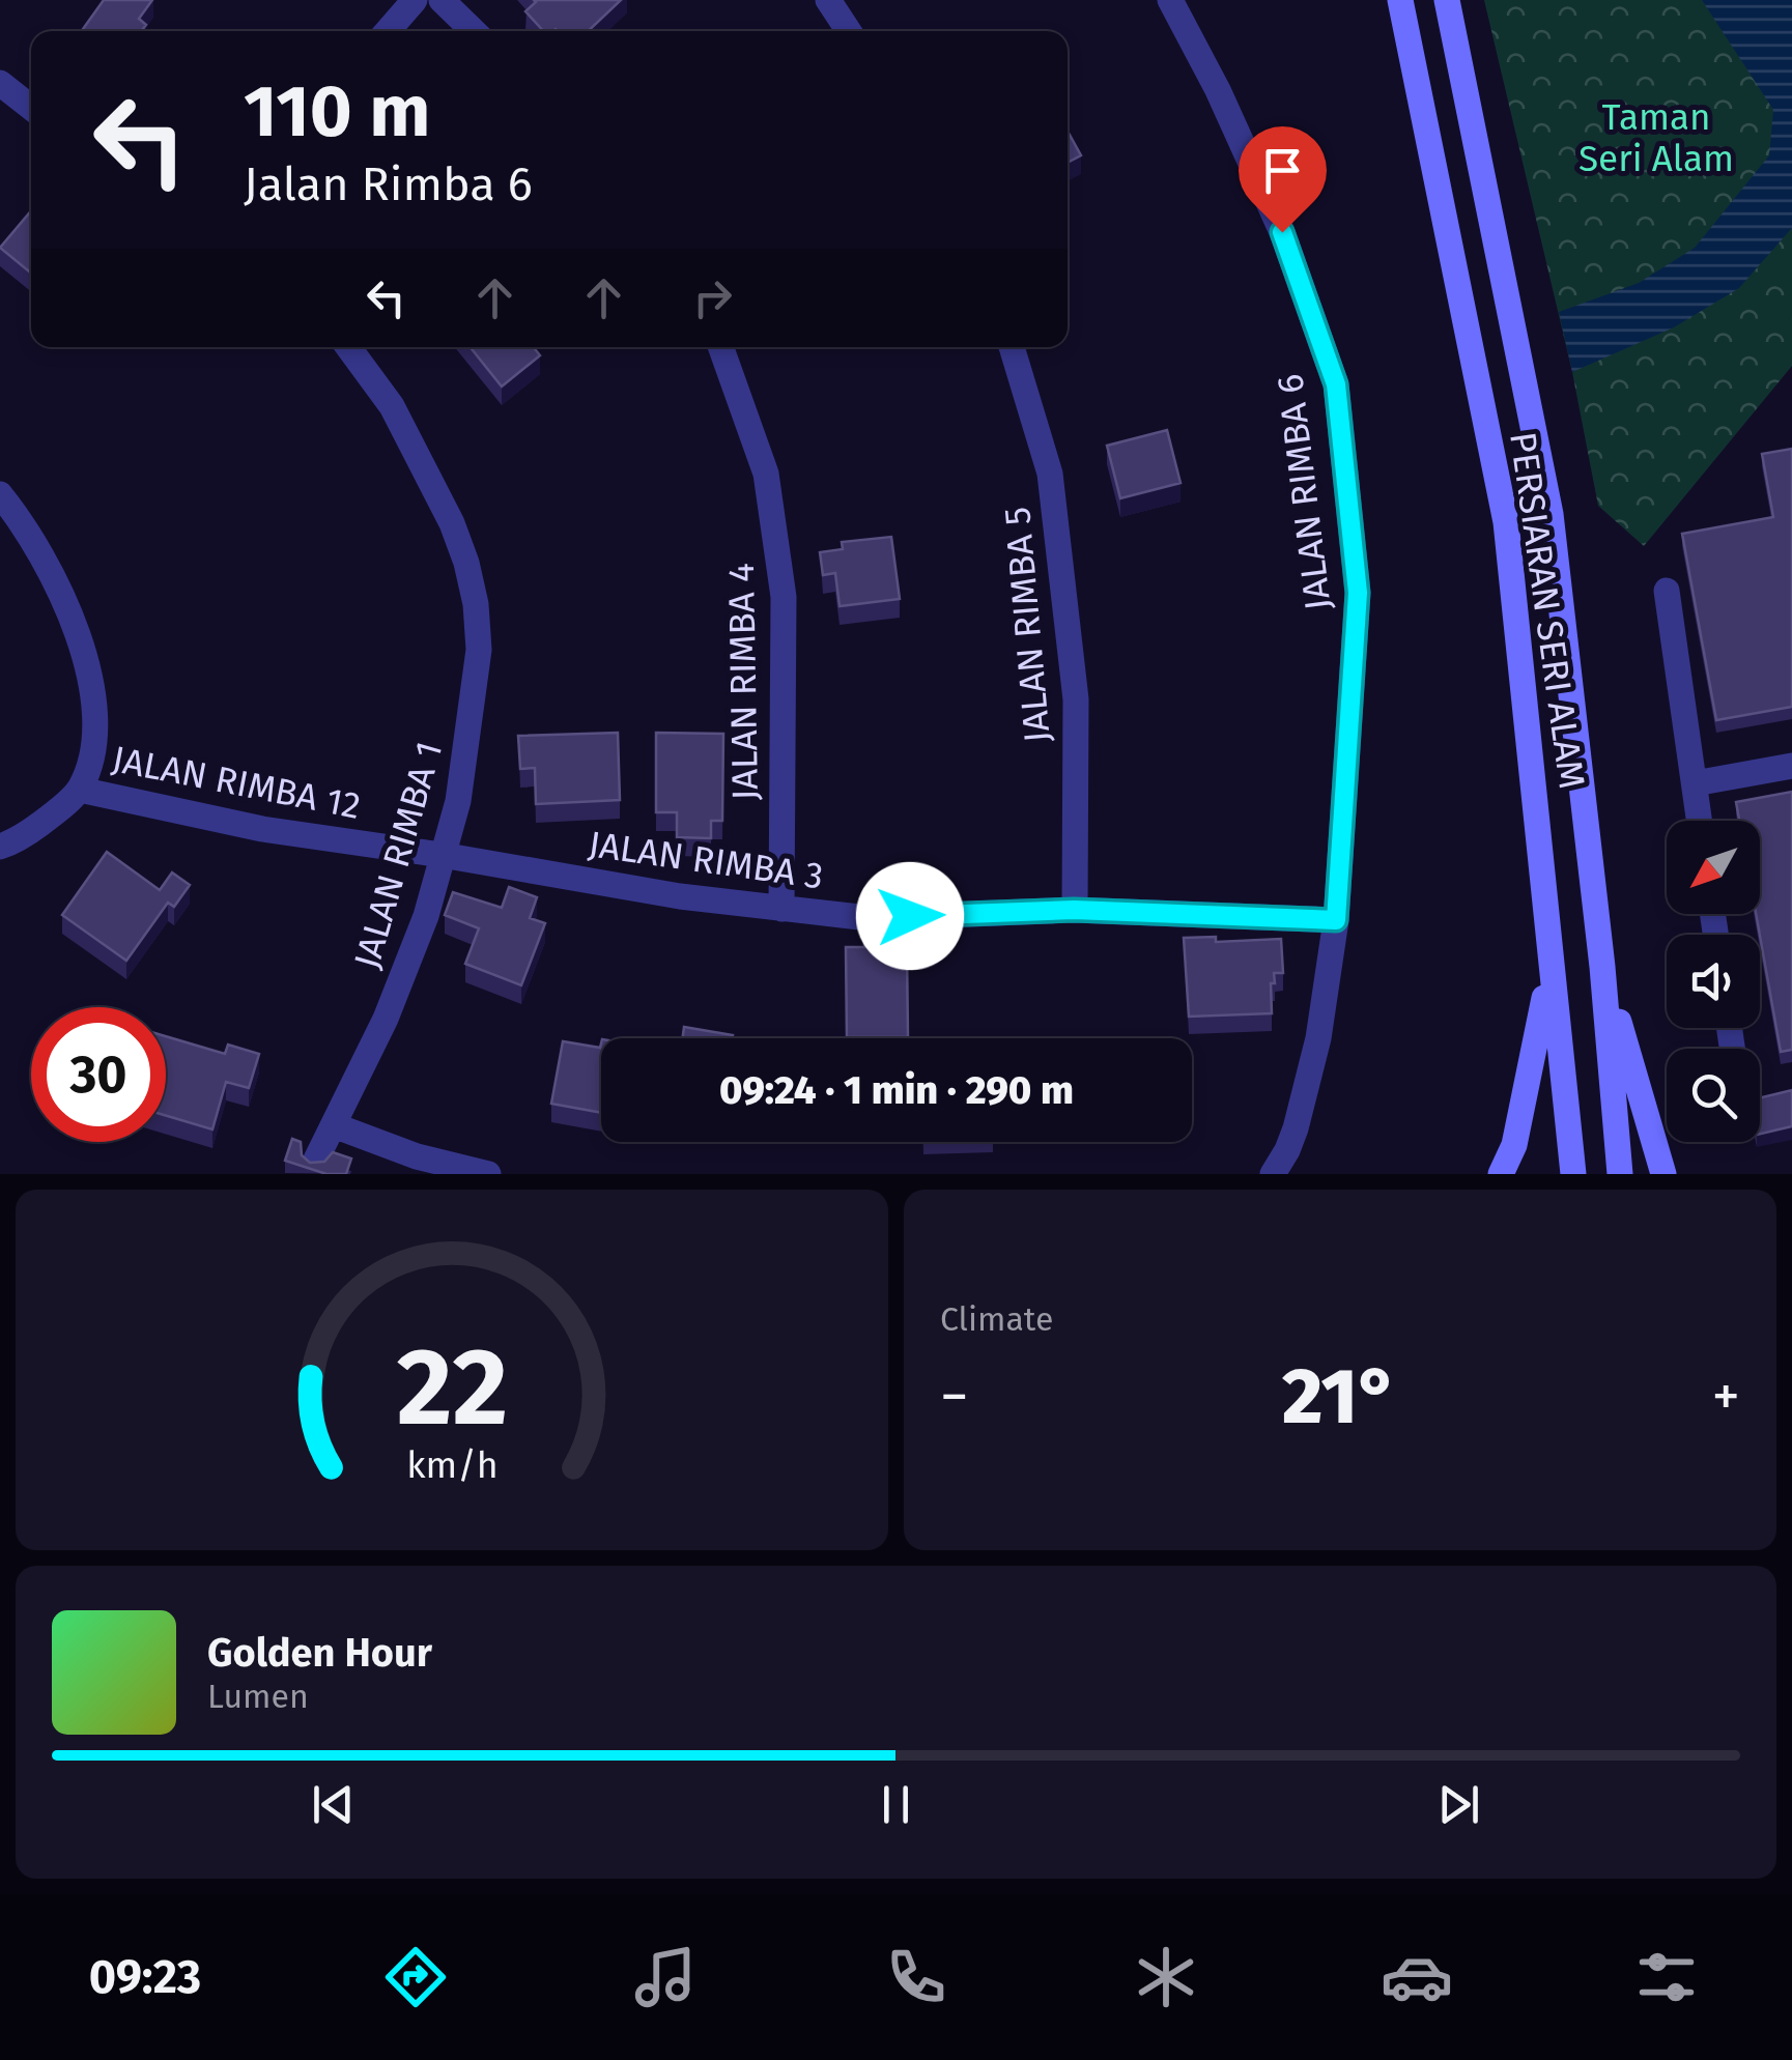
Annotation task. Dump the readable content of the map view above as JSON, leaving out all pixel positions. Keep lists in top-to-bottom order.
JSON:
{
  "streets": {
    "street": [
      "JALAN RIMBA 6",
      "PERSIARAN SERI ALAM",
      "JALAN RIMBA 5",
      "JALAN RIMBA 4",
      "JALAN RIMBA 12",
      "JALAN RIMBA 1",
      "JALAN RIMBA 3"
    ]
  },
  "crossings": [
    ["JALAN RIMBA 6", "JALAN RIMBA 3"],
    ["JALAN RIMBA 5", "JALAN RIMBA 3"],
    ["JALAN RIMBA 4", "JALAN RIMBA 3"],
    ["JALAN RIMBA 12", "JALAN RIMBA 1"],
    ["JALAN RIMBA 12", "JALAN RIMBA 3"],
    ["JALAN RIMBA 1", "JALAN RIMBA 3"]
  ],
  "parks": ["Taman Seri Alam"],
  "north": "bottom left",
  "page": {
    "turn": ["110 m", "Jalan Rimba 6"],
    "limit": "30",
    "trip": "09:24 · 1 min · 290 m",
    "tile": "Climate",
    "heat": ["−", "21°", "+"],
    "song": ["Golden Hour", "Lumen"],
    "tabs": "09:23",
    "gauge": ["22", "km/h"]
  }
}
